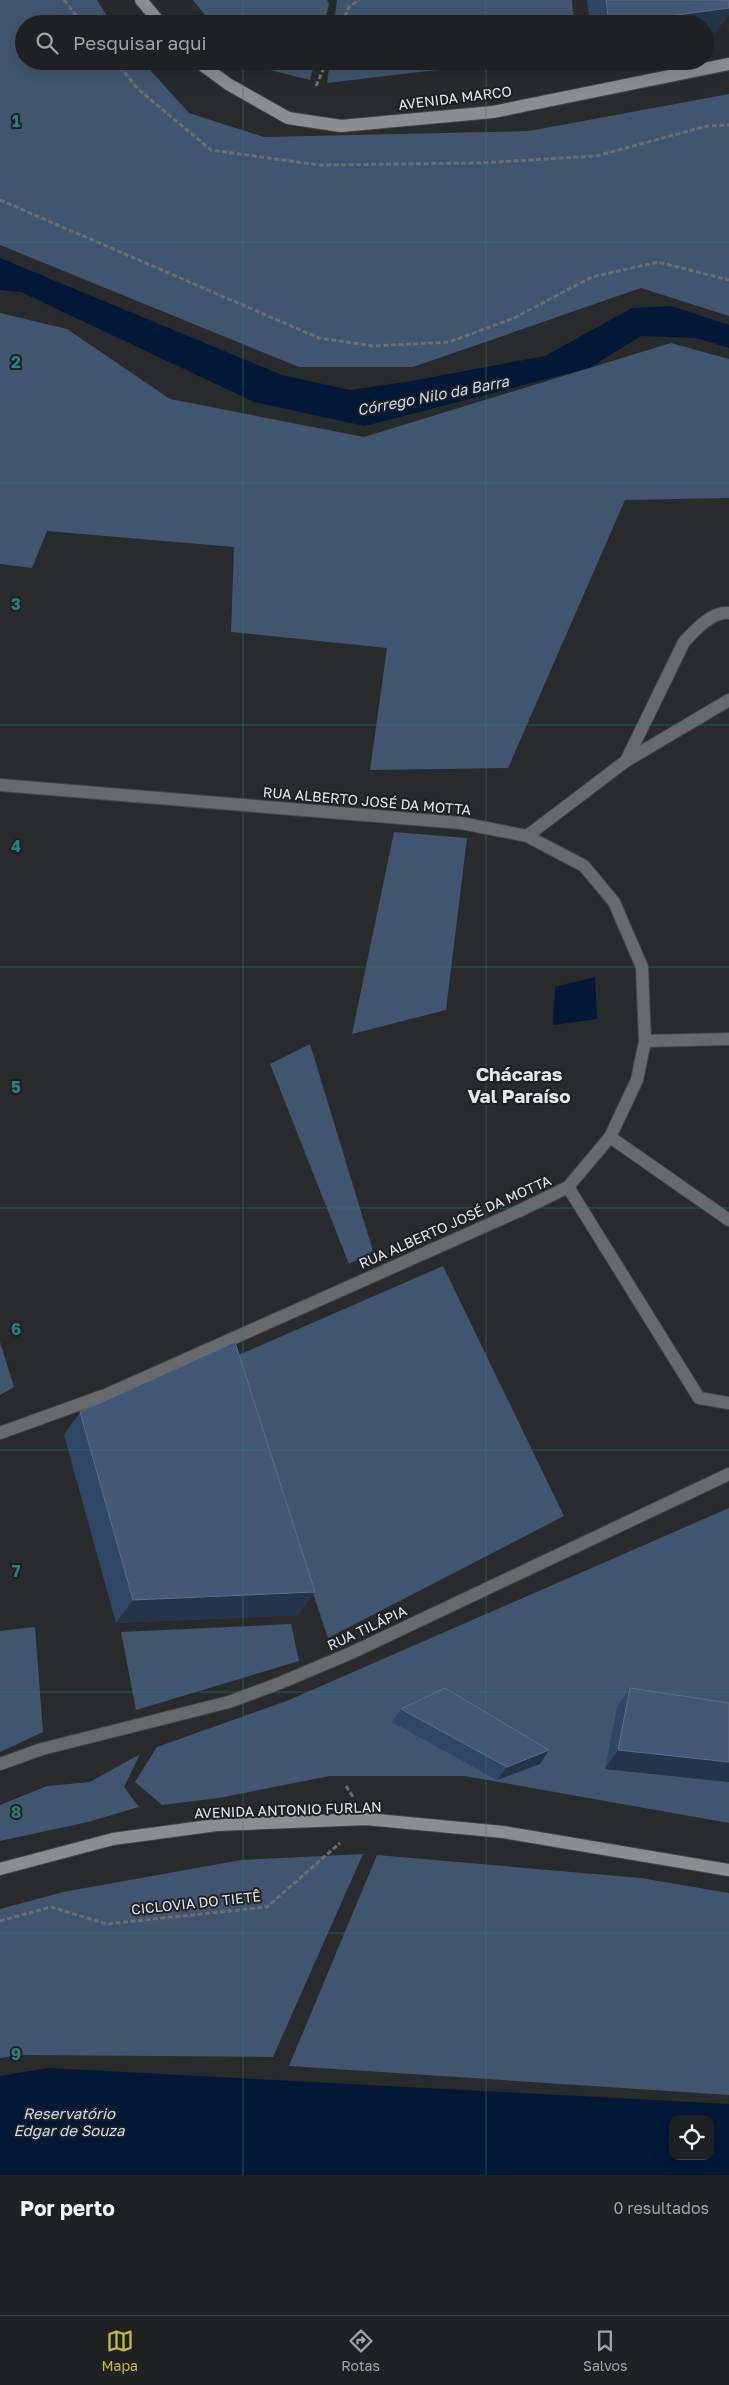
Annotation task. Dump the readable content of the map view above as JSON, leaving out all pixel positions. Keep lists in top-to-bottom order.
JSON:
{
  "streets": {
    "main road": ["AVENIDA MARCO", "AVENIDA ANTONIO FURLAN"],
    "street": ["RUA ALBERTO JOSÉ DA MOTTA", "RUA TILÁPIA"],
    "path": ["CICLOVIA DO TIETÊ"]
  },
  "crossings": [
    ["AVENIDA ANTONIO FURLAN", "CICLOVIA DO TIETÊ"]
  ],
  "districts": ["Chácaras Val Paraíso"],
  "water": ["Córrego Nilo da Barra", "Reservatório Edgar de Souza"],
  "page": {
    "search": "Pesquisar aqui",
    "heading": ["Por perto", "0 resultados"],
    "nav": ["Mapa", "Rotas", "Salvos"]
  },
  "grid": {
    "rows": [
      "1",
      "2",
      "3",
      "4",
      "5",
      "6",
      "7",
      "8",
      "9"
    ]
  }
}
